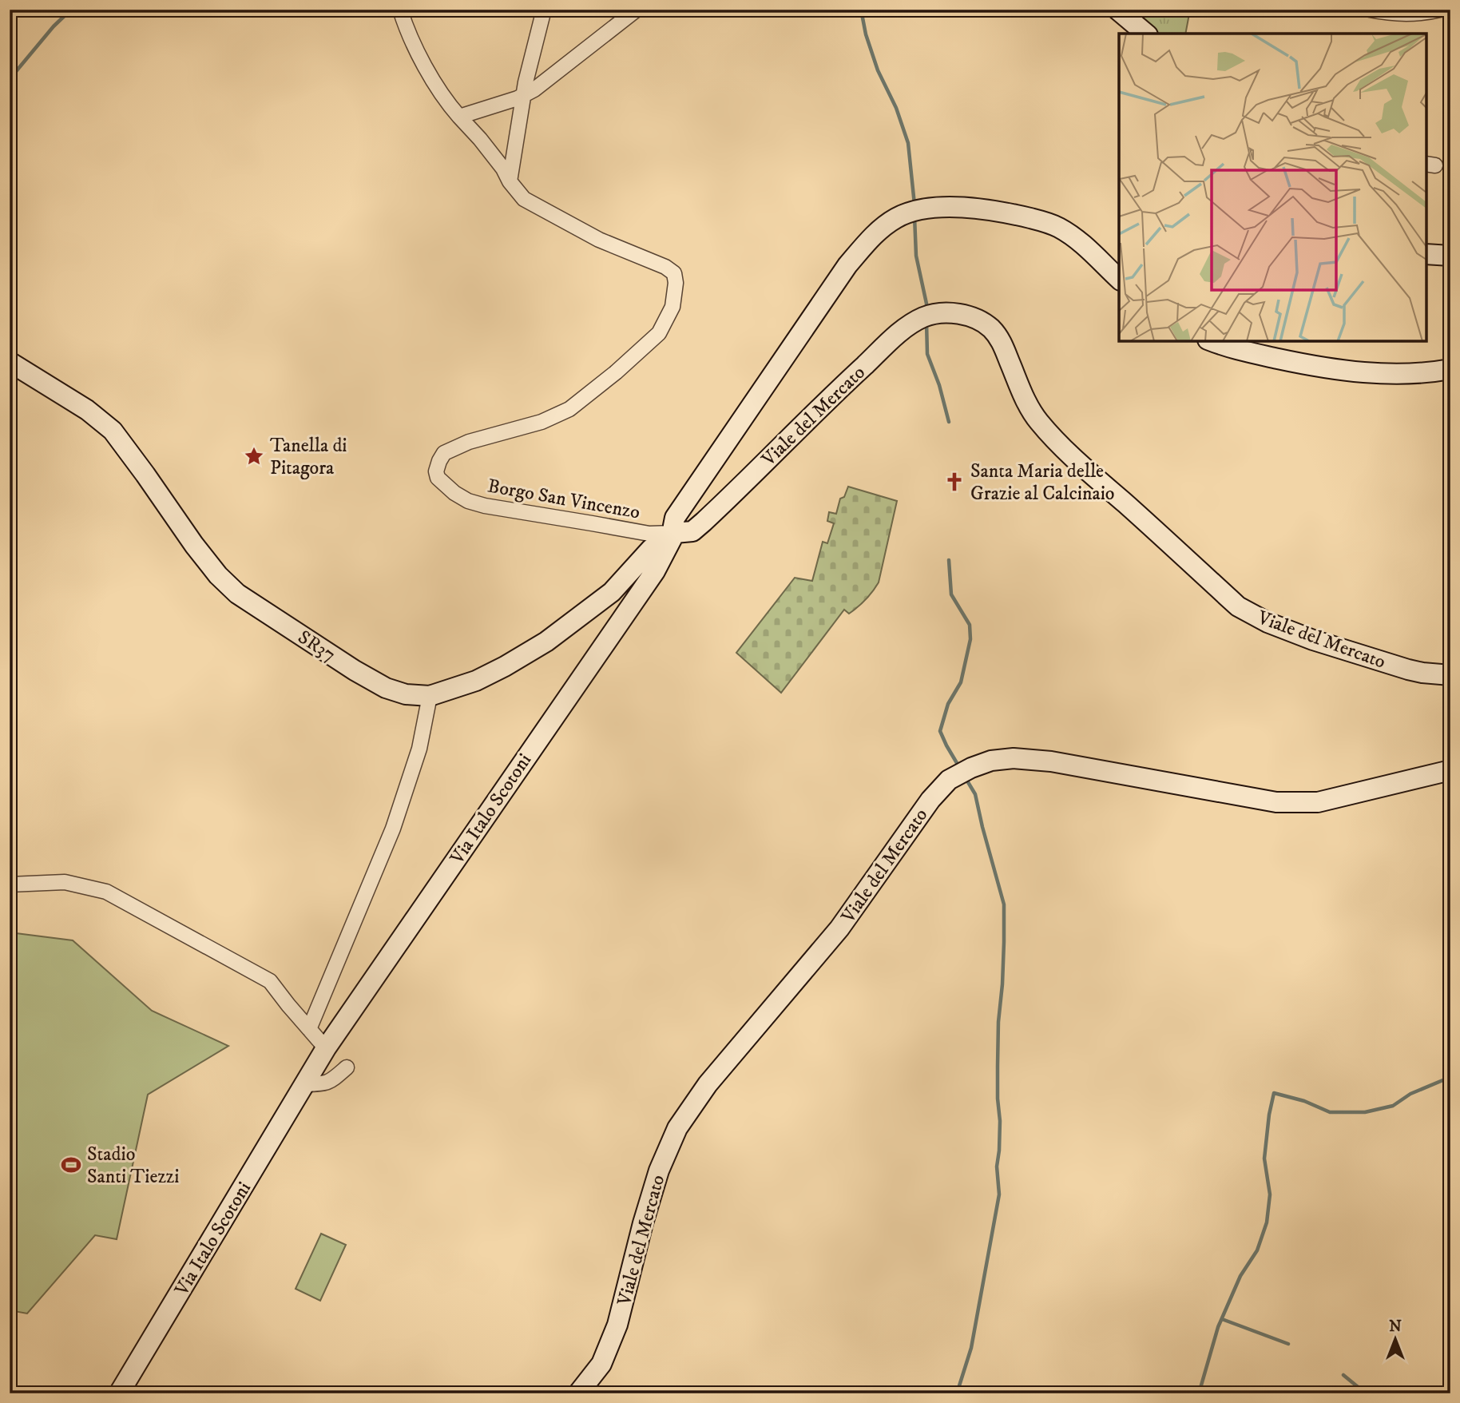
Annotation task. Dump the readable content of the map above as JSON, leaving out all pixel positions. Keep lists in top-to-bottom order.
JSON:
{
  "streets": {
    "main road": ["Viale del Mercato", "SR37", "Via Italo Scotoni"],
    "street": ["Borgo San Vincenzo"]
  },
  "crossings": [
    ["Viale del Mercato", "Borgo San Vincenzo"],
    ["Viale del Mercato", "SR37"],
    ["Viale del Mercato", "Via Italo Scotoni"],
    ["Borgo San Vincenzo", "SR37"],
    ["Borgo San Vincenzo", "Via Italo Scotoni"],
    ["SR37", "Via Italo Scotoni"]
  ],
  "places": {
    "place": ["Tanella di Pitagora"],
    "church": ["Santa Maria delle Grazie al Calcinaio"],
    "sports": ["Stadio Santi Tiezzi"]
  },
  "north": "top"
}
